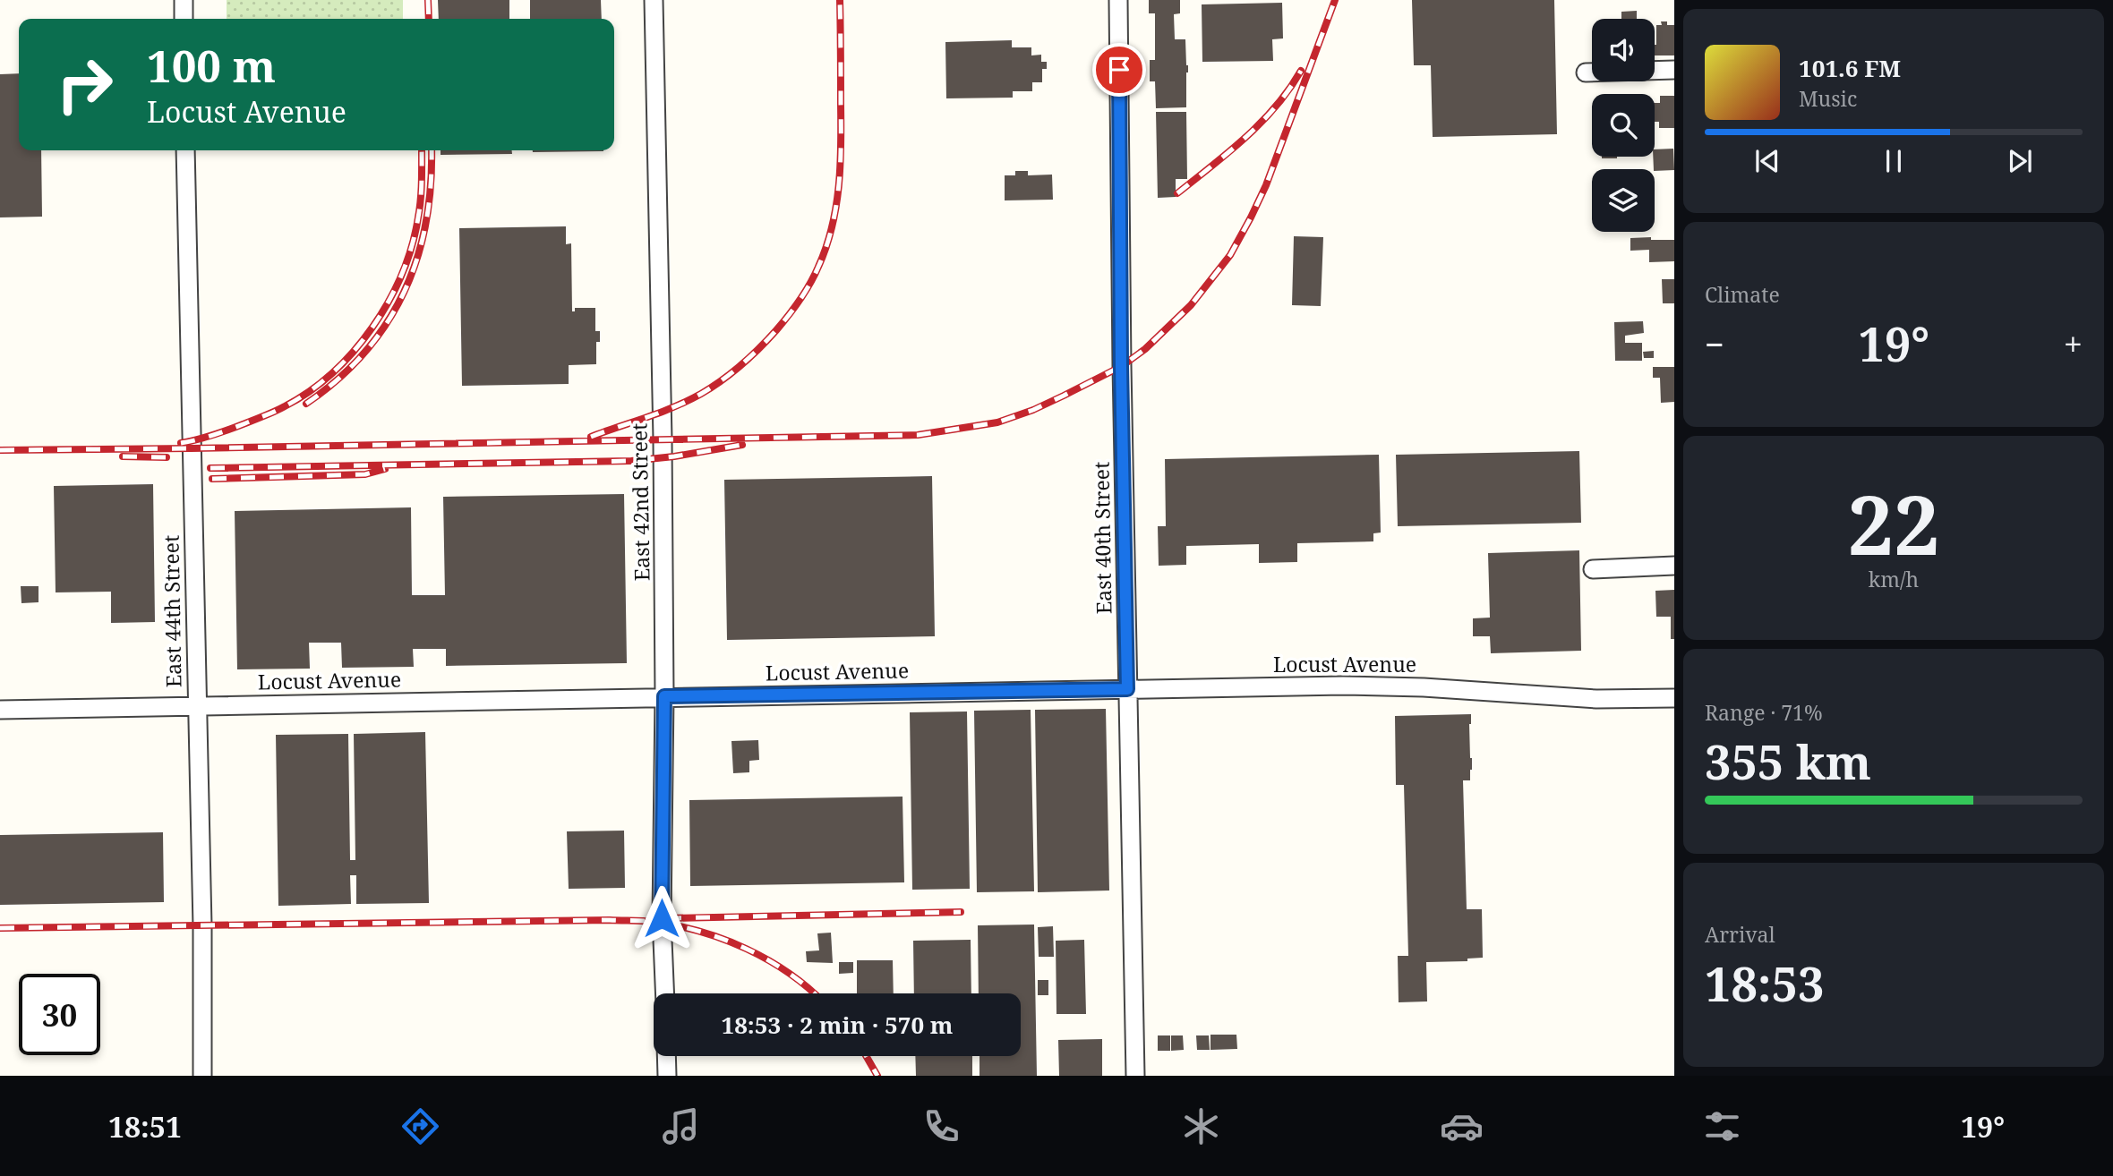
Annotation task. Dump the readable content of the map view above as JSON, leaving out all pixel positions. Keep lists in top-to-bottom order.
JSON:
{
  "streets": {
    "street": [
      "East 42nd Street",
      "East 40th Street",
      "East 44th Street",
      "Locust Avenue"
    ]
  },
  "crossings": [
    ["East 42nd Street", "Locust Avenue"],
    ["East 40th Street", "Locust Avenue"],
    ["East 44th Street", "Locust Avenue"]
  ],
  "page": {
    "turn": ["100 m", "Locust Avenue"],
    "song": ["101.6 FM", "Music"],
    "tile": [
      "Climate",
      ["22", "km/h"],
      ["Range · 71%", "355 km"],
      ["Arrival", "18:53"]
    ],
    "heat": ["−", "19°", "+"],
    "limit": "30",
    "trip": "18:53 · 2 min · 570 m",
    "tabs": ["18:51", "19°"]
  }
}
